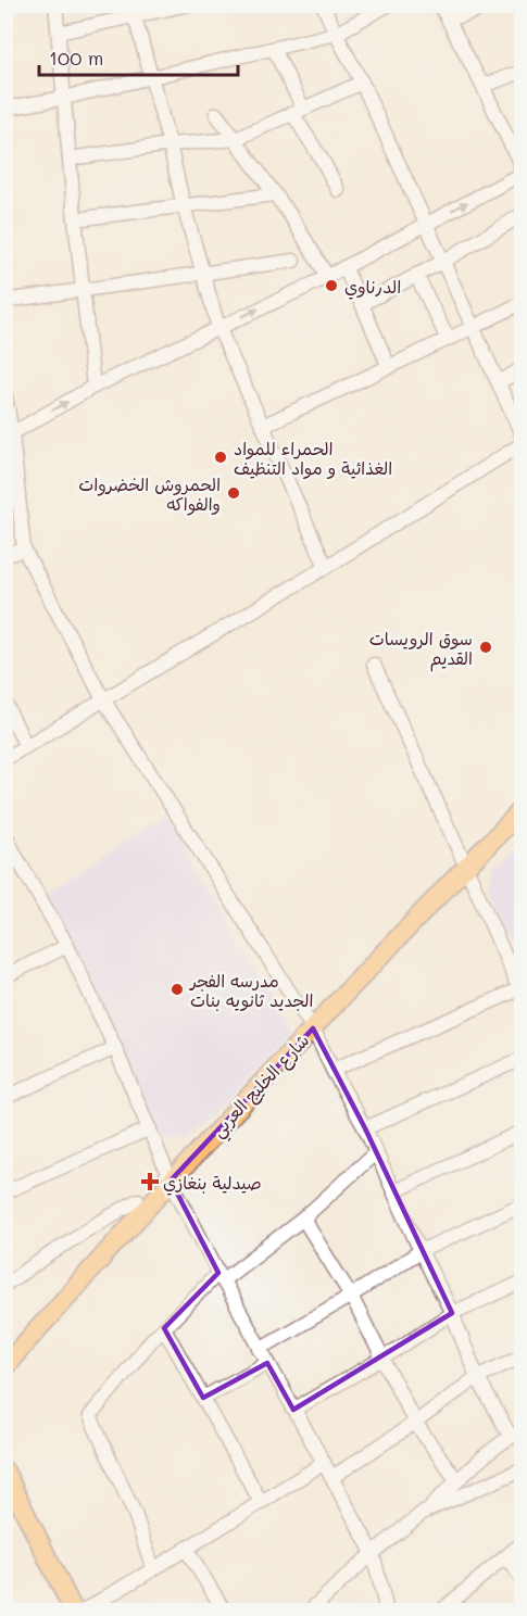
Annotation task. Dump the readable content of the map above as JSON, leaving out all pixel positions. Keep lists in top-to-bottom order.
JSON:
{
  "streets": {
    "main road": ["شارع الخليج العربي"]
  },
  "places": {
    "other": [
      "الدرناوي",
      "الحمراء للمواد الغذائية و مواد التنظيف",
      "الحمروش الخضروات والفواكه",
      "سوق الرويسات القديم",
      "مدرسه الفجر الجديد ثانويه بنات"
    ],
    "health": ["صيدلية بنغازي"]
  },
  "scale_bar": "100 m"
}
